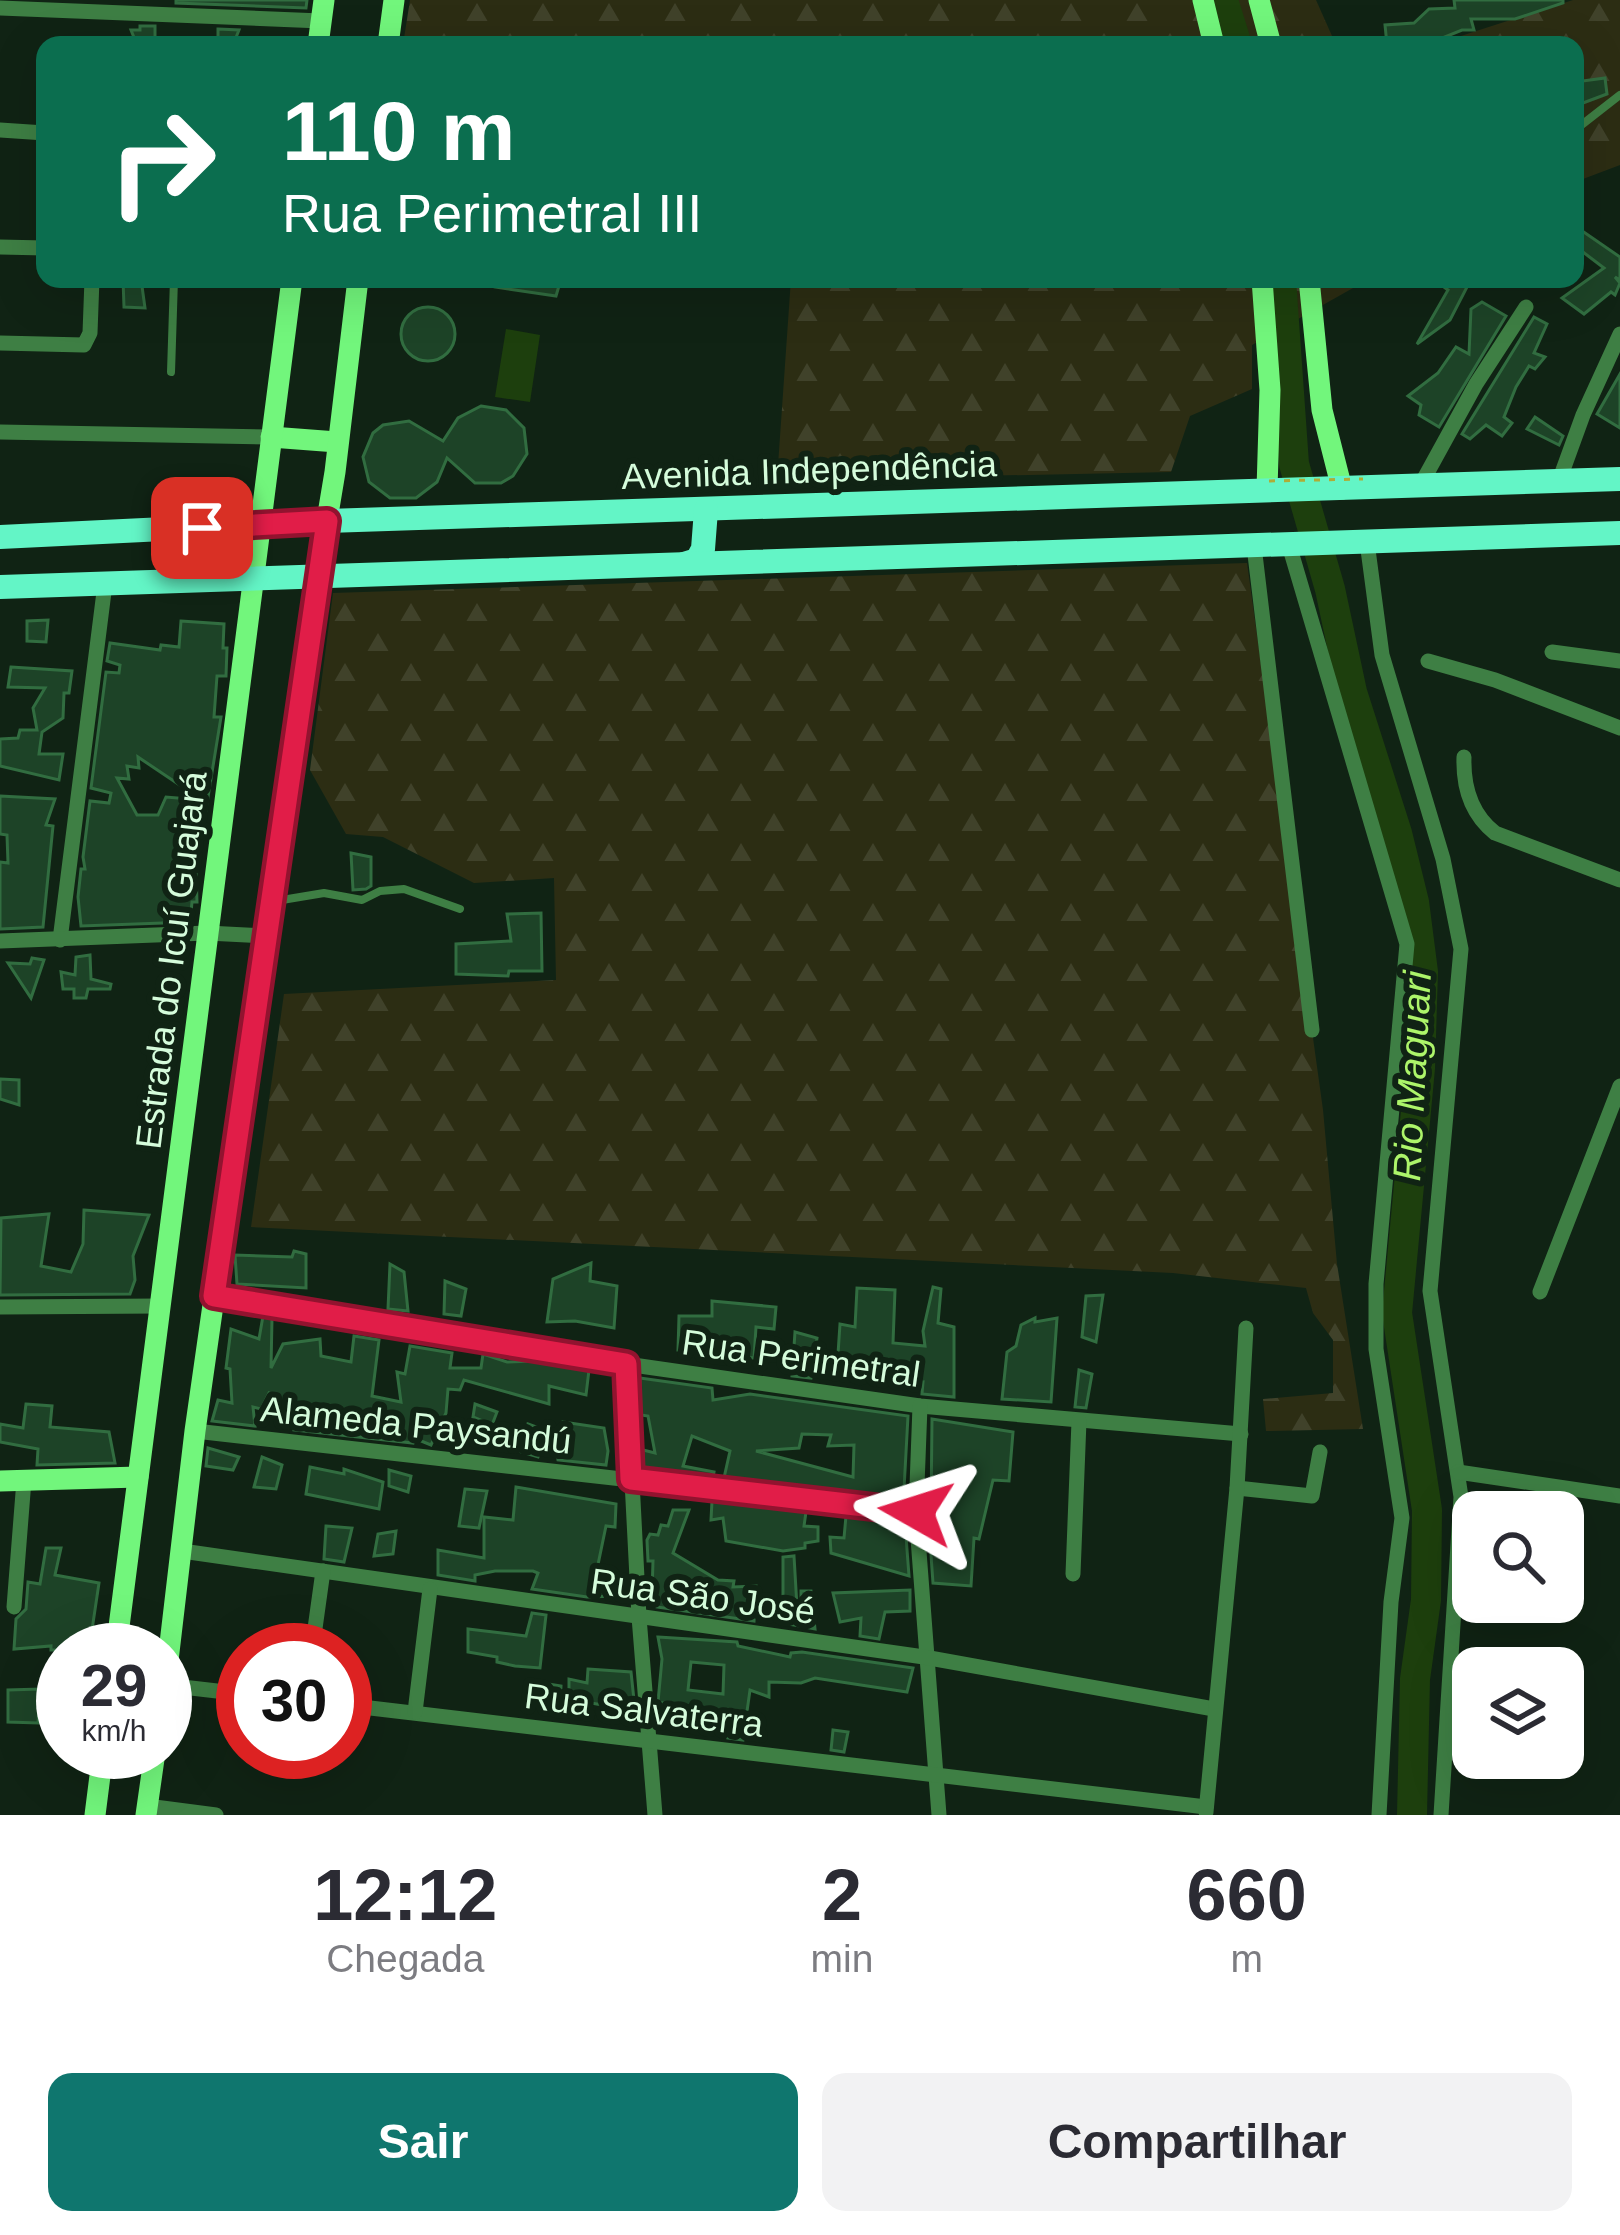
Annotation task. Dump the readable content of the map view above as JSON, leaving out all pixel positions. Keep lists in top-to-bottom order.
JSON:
{
  "streets": {
    "main road": ["Avenida Independência", "Estrada do Icuí Guajará"],
    "street": [
      "Rua Perimetral",
      "Alameda Paysandú",
      "Rua São José",
      "Rua Salvaterra"
    ]
  },
  "crossings": [
    ["Avenida Independência", "Estrada do Icuí Guajará"]
  ],
  "water": ["Rio Maguari"],
  "page": {
    "turn": ["110 m", "Rua Perimetral III"],
    "speed": "29 km/h",
    "limit": "30",
    "eta": [
      "12:12",
      "Chegada",
      "2",
      "min",
      "660",
      "m"
    ],
    "buttons": ["Sair", "Compartilhar"]
  }
}
